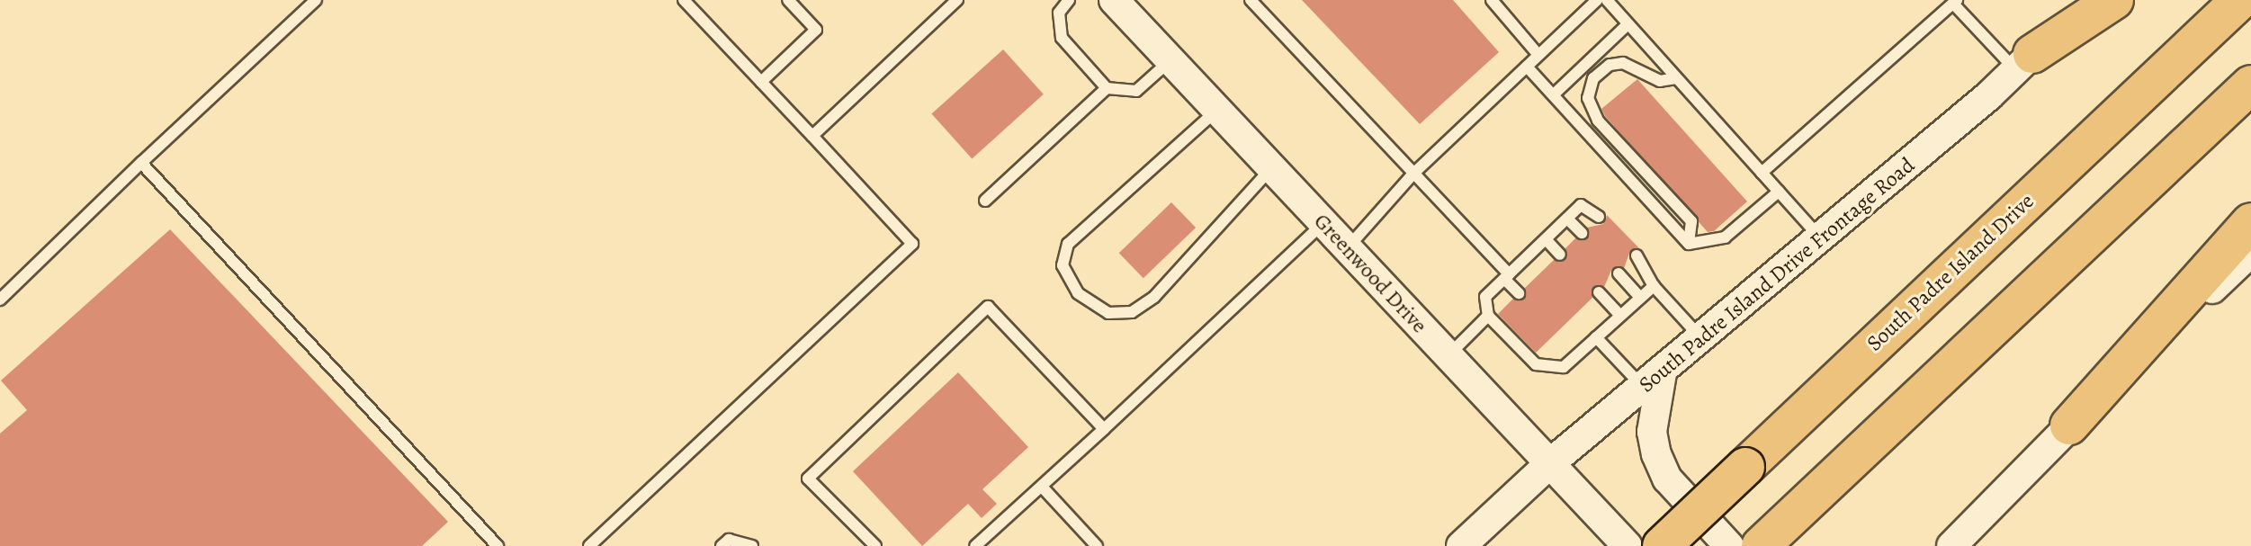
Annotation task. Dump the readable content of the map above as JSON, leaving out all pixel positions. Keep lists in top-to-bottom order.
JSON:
{
  "streets": {
    "highway": ["South Padre Island Drive"],
    "main road": ["Greenwood Drive", "South Padre Island Drive Frontage Road"]
  },
  "crossings": [
    ["Greenwood Drive", "South Padre Island Drive Frontage Road"]
  ]
}
